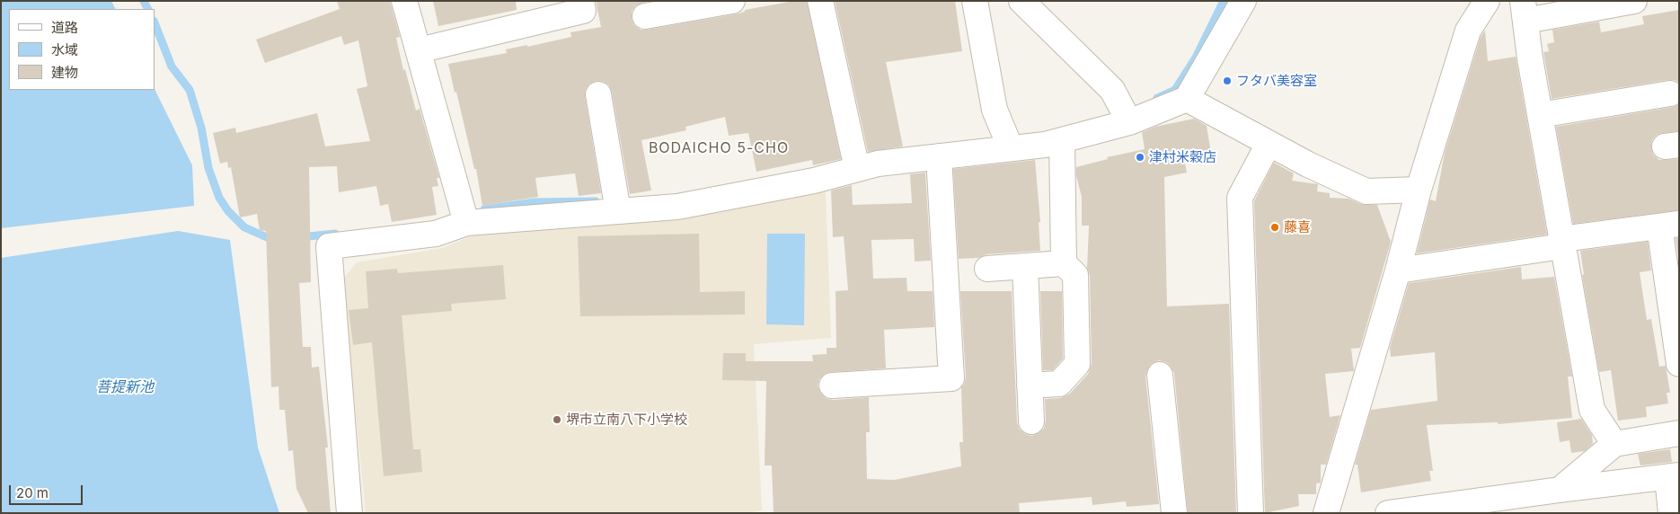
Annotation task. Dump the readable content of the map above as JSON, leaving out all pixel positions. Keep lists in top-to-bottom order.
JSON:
{
  "districts": ["BODAICHO 5-CHO"],
  "water": ["菩提新池"],
  "places": [
    "フタバ美容室",
    "津村米穀店",
    "藤喜",
    "堺市立南八下小学校"
  ],
  "legend": ["道路", "水域", "建物"],
  "scale_bar": "20 m"
}
